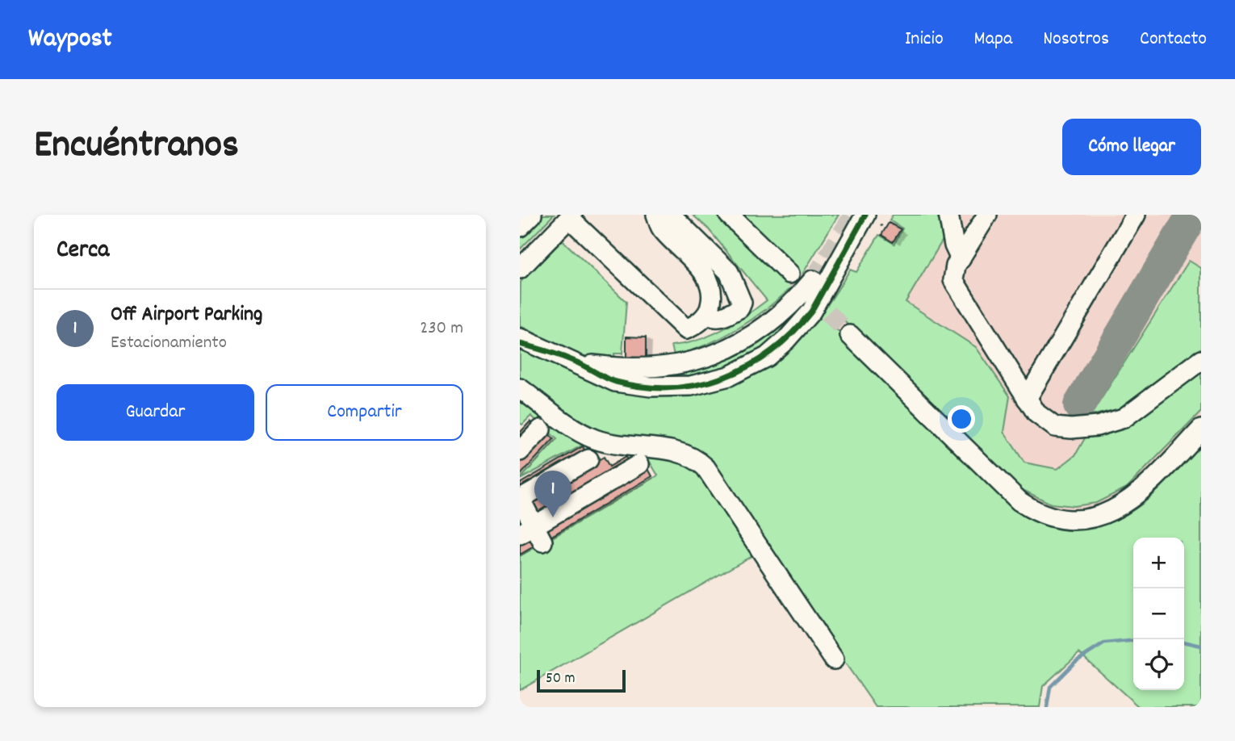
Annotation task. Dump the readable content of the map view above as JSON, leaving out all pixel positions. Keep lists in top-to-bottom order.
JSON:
{
  "scale_bar": "50 m",
  "page": {
    "header": "Waypost",
    "nav": [
      "Inicio",
      "Mapa",
      "Nosotros",
      "Contacto"
    ],
    "title": "Encuéntranos",
    "buttons": [
      "Cómo llegar",
      ["Guardar", "Compartir"]
    ],
    "heading": "Cerca",
    "list": [
      {
        "mark": "1",
        "name": "Off Airport Parking",
        "note": "Estacionamiento",
        "value": "230 m"
      }
    ],
    "pins": "1",
    "map_buttons": ["+", "−"],
    "scale": "50 m"
  }
}
